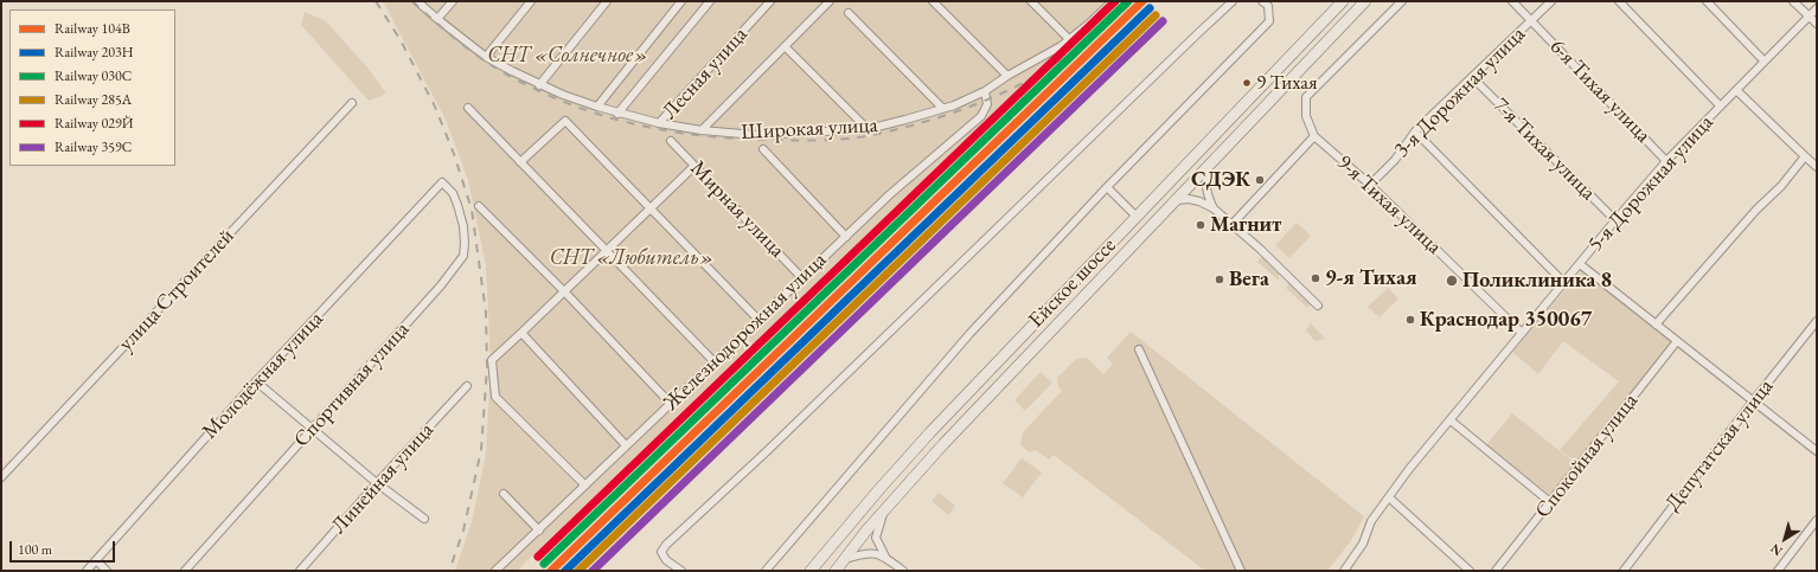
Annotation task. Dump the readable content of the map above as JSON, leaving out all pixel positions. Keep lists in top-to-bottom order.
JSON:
{
  "streets": {
    "main road": ["Ейское шоссе"],
    "street": [
      "Лесная улица",
      "6-я Тихая улица",
      "3-я Дорожная улица",
      "Широкая улица",
      "7-я Тихая улица",
      "5-я Дорожная улица",
      "9-я Тихая улица",
      "Мирная улица",
      "улица Строителей",
      "Железнодорожная улица",
      "Молодёжная улица",
      "Спортивная улица",
      "Депутатская улица",
      "Спокойная улица",
      "Линейная улица"
    ]
  },
  "crossings": [
    ["Лесная улица", "Широкая улица"],
    ["6-я Тихая улица", "3-я Дорожная улица"],
    ["6-я Тихая улица", "5-я Дорожная улица"],
    ["3-я Дорожная улица", "7-я Тихая улица"],
    ["3-я Дорожная улица", "9-я Тихая улица"],
    ["Широкая улица", "Железнодорожная улица"],
    ["7-я Тихая улица", "5-я Дорожная улица"],
    ["5-я Дорожная улица", "9-я Тихая улица"],
    ["Мирная улица", "Железнодорожная улица"],
    ["Молодёжная улица", "Спортивная улица"]
  ],
  "parks": ["СНТ «Солнечное»", "СНТ «Любитель»"],
  "places": [
    "9 Тихая",
    "СДЭК",
    "Магнит",
    "9-я Тихая",
    "Вега",
    "Поликлиника 8",
    "Краснодар 350067"
  ],
  "lines": [
    "rail line 104В",
    "rail line 030C",
    "rail line 029Й",
    "rail line 203Н",
    "rail line 285А",
    "rail line 359С"
  ],
  "legend": [
    "Railway 104В",
    "Railway 203Н",
    "Railway 030C",
    "Railway 285А",
    "Railway 029Й",
    "Railway 359С"
  ],
  "scale_bar": "100 m",
  "north": "bottom left"
}
